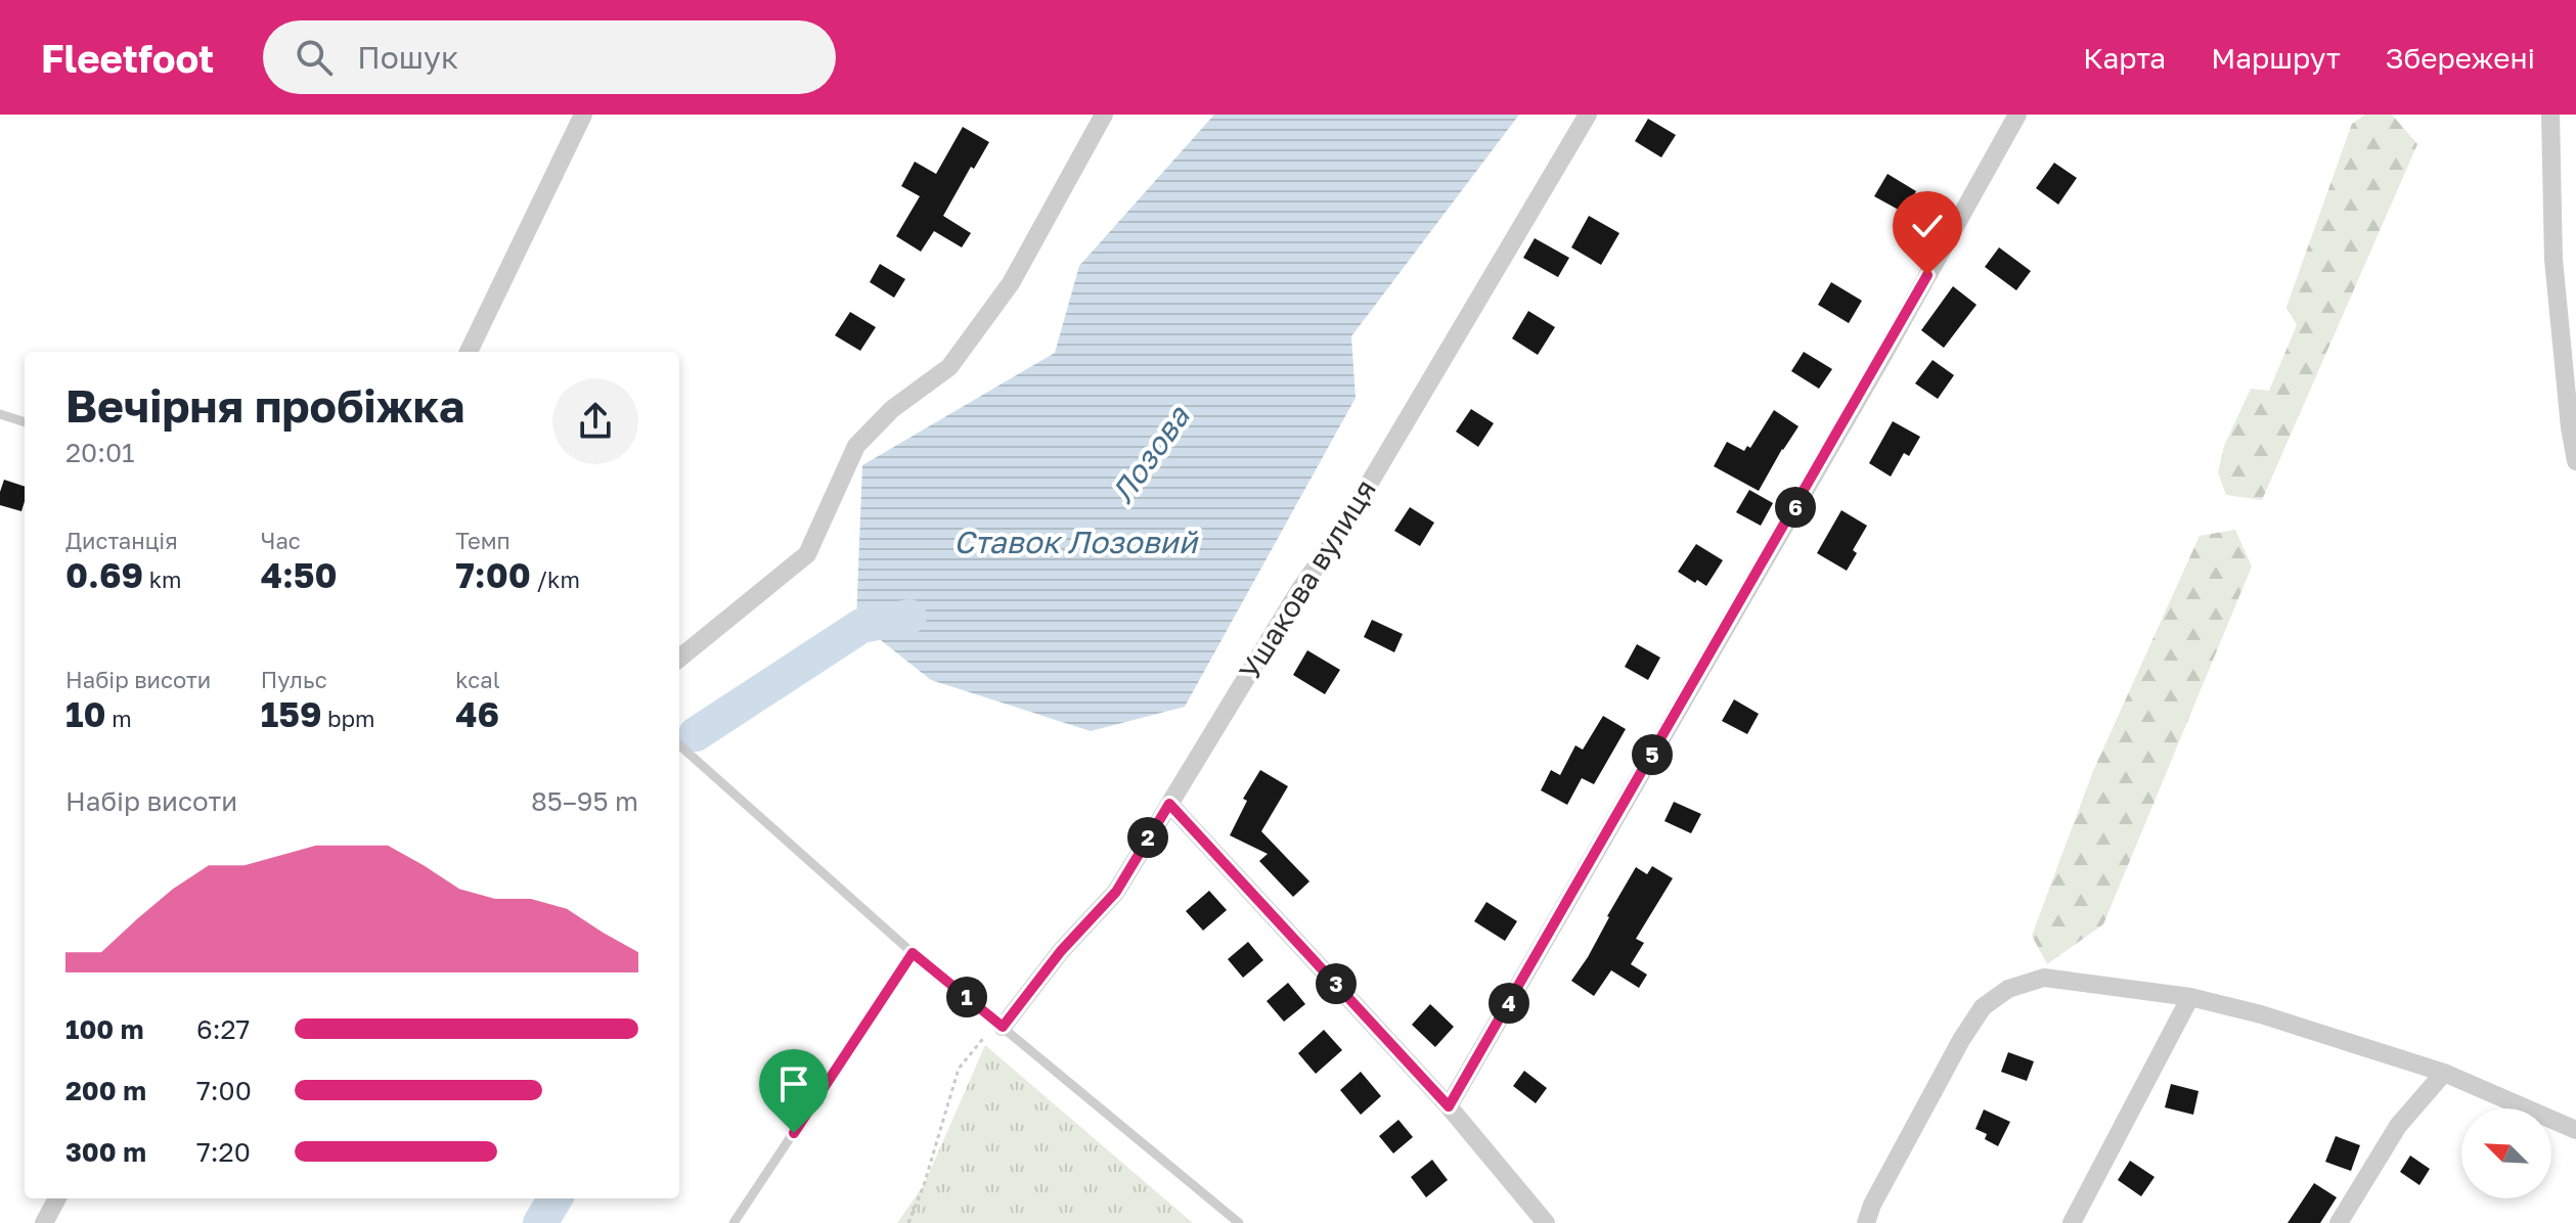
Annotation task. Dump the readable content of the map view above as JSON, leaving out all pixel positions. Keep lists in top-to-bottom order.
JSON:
{
  "streets": {
    "street": ["Ушакова вулиця"]
  },
  "water": ["Лозова", "Ставок Лозовий"],
  "north": "top left",
  "page": {
    "header": "Fleetfoot",
    "search": "Пошук",
    "nav": ["Карта", "Маршрут", "Збережені"],
    "heading": ["Вечірня пробіжка", "20:01"],
    "pins": [
      "6",
      "5",
      "2",
      "3",
      "1",
      "4"
    ],
    "stats": [
      ["Дистанція", "0.69 km"],
      ["Час", "4:50"],
      ["Темп", "7:00 /km"],
      ["Набір висоти", "10 m"],
      ["Пульс", "159 bpm"],
      ["kcal", "46"]
    ],
    "chart": ["Набір висоти", "85–95 m"],
    "list": [
      {
        "name": "100 m",
        "note": "6:27"
      },
      {
        "name": "200 m",
        "note": "7:00"
      },
      {
        "name": "300 m",
        "note": "7:20"
      }
    ]
  }
}
